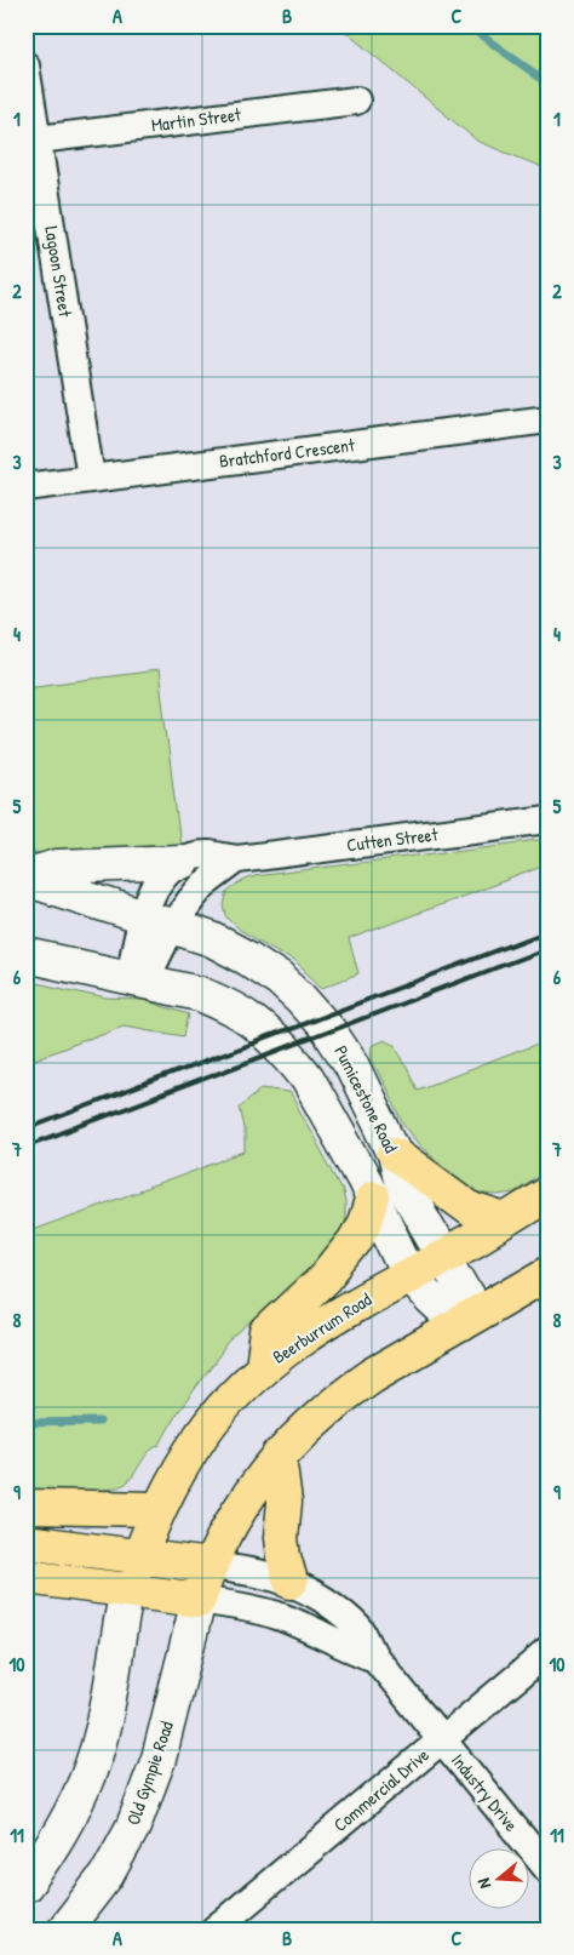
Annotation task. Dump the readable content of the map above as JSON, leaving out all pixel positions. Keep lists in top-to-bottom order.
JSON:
{
  "streets": {
    "main road": ["Pumicestone Road", "Beerburrum Road", "Old Gympie Road"],
    "street": [
      "Martin Street",
      "Lagoon Street",
      "Bratchford Crescent",
      "Cutten Street",
      "Commercial Drive",
      "Industry Drive"
    ]
  },
  "crossings": [
    ["Martin Street", "Lagoon Street"],
    ["Lagoon Street", "Bratchford Crescent"],
    ["Cutten Street", "Pumicestone Road"],
    ["Pumicestone Road", "Beerburrum Road"],
    ["Commercial Drive", "Industry Drive"]
  ],
  "north": "left",
  "grid": {
    "columns": ["A", "B", "C"],
    "rows": [
      "1",
      "2",
      "3",
      "4",
      "5",
      "6",
      "7",
      "8",
      "9",
      "10",
      "11"
    ]
  }
}
